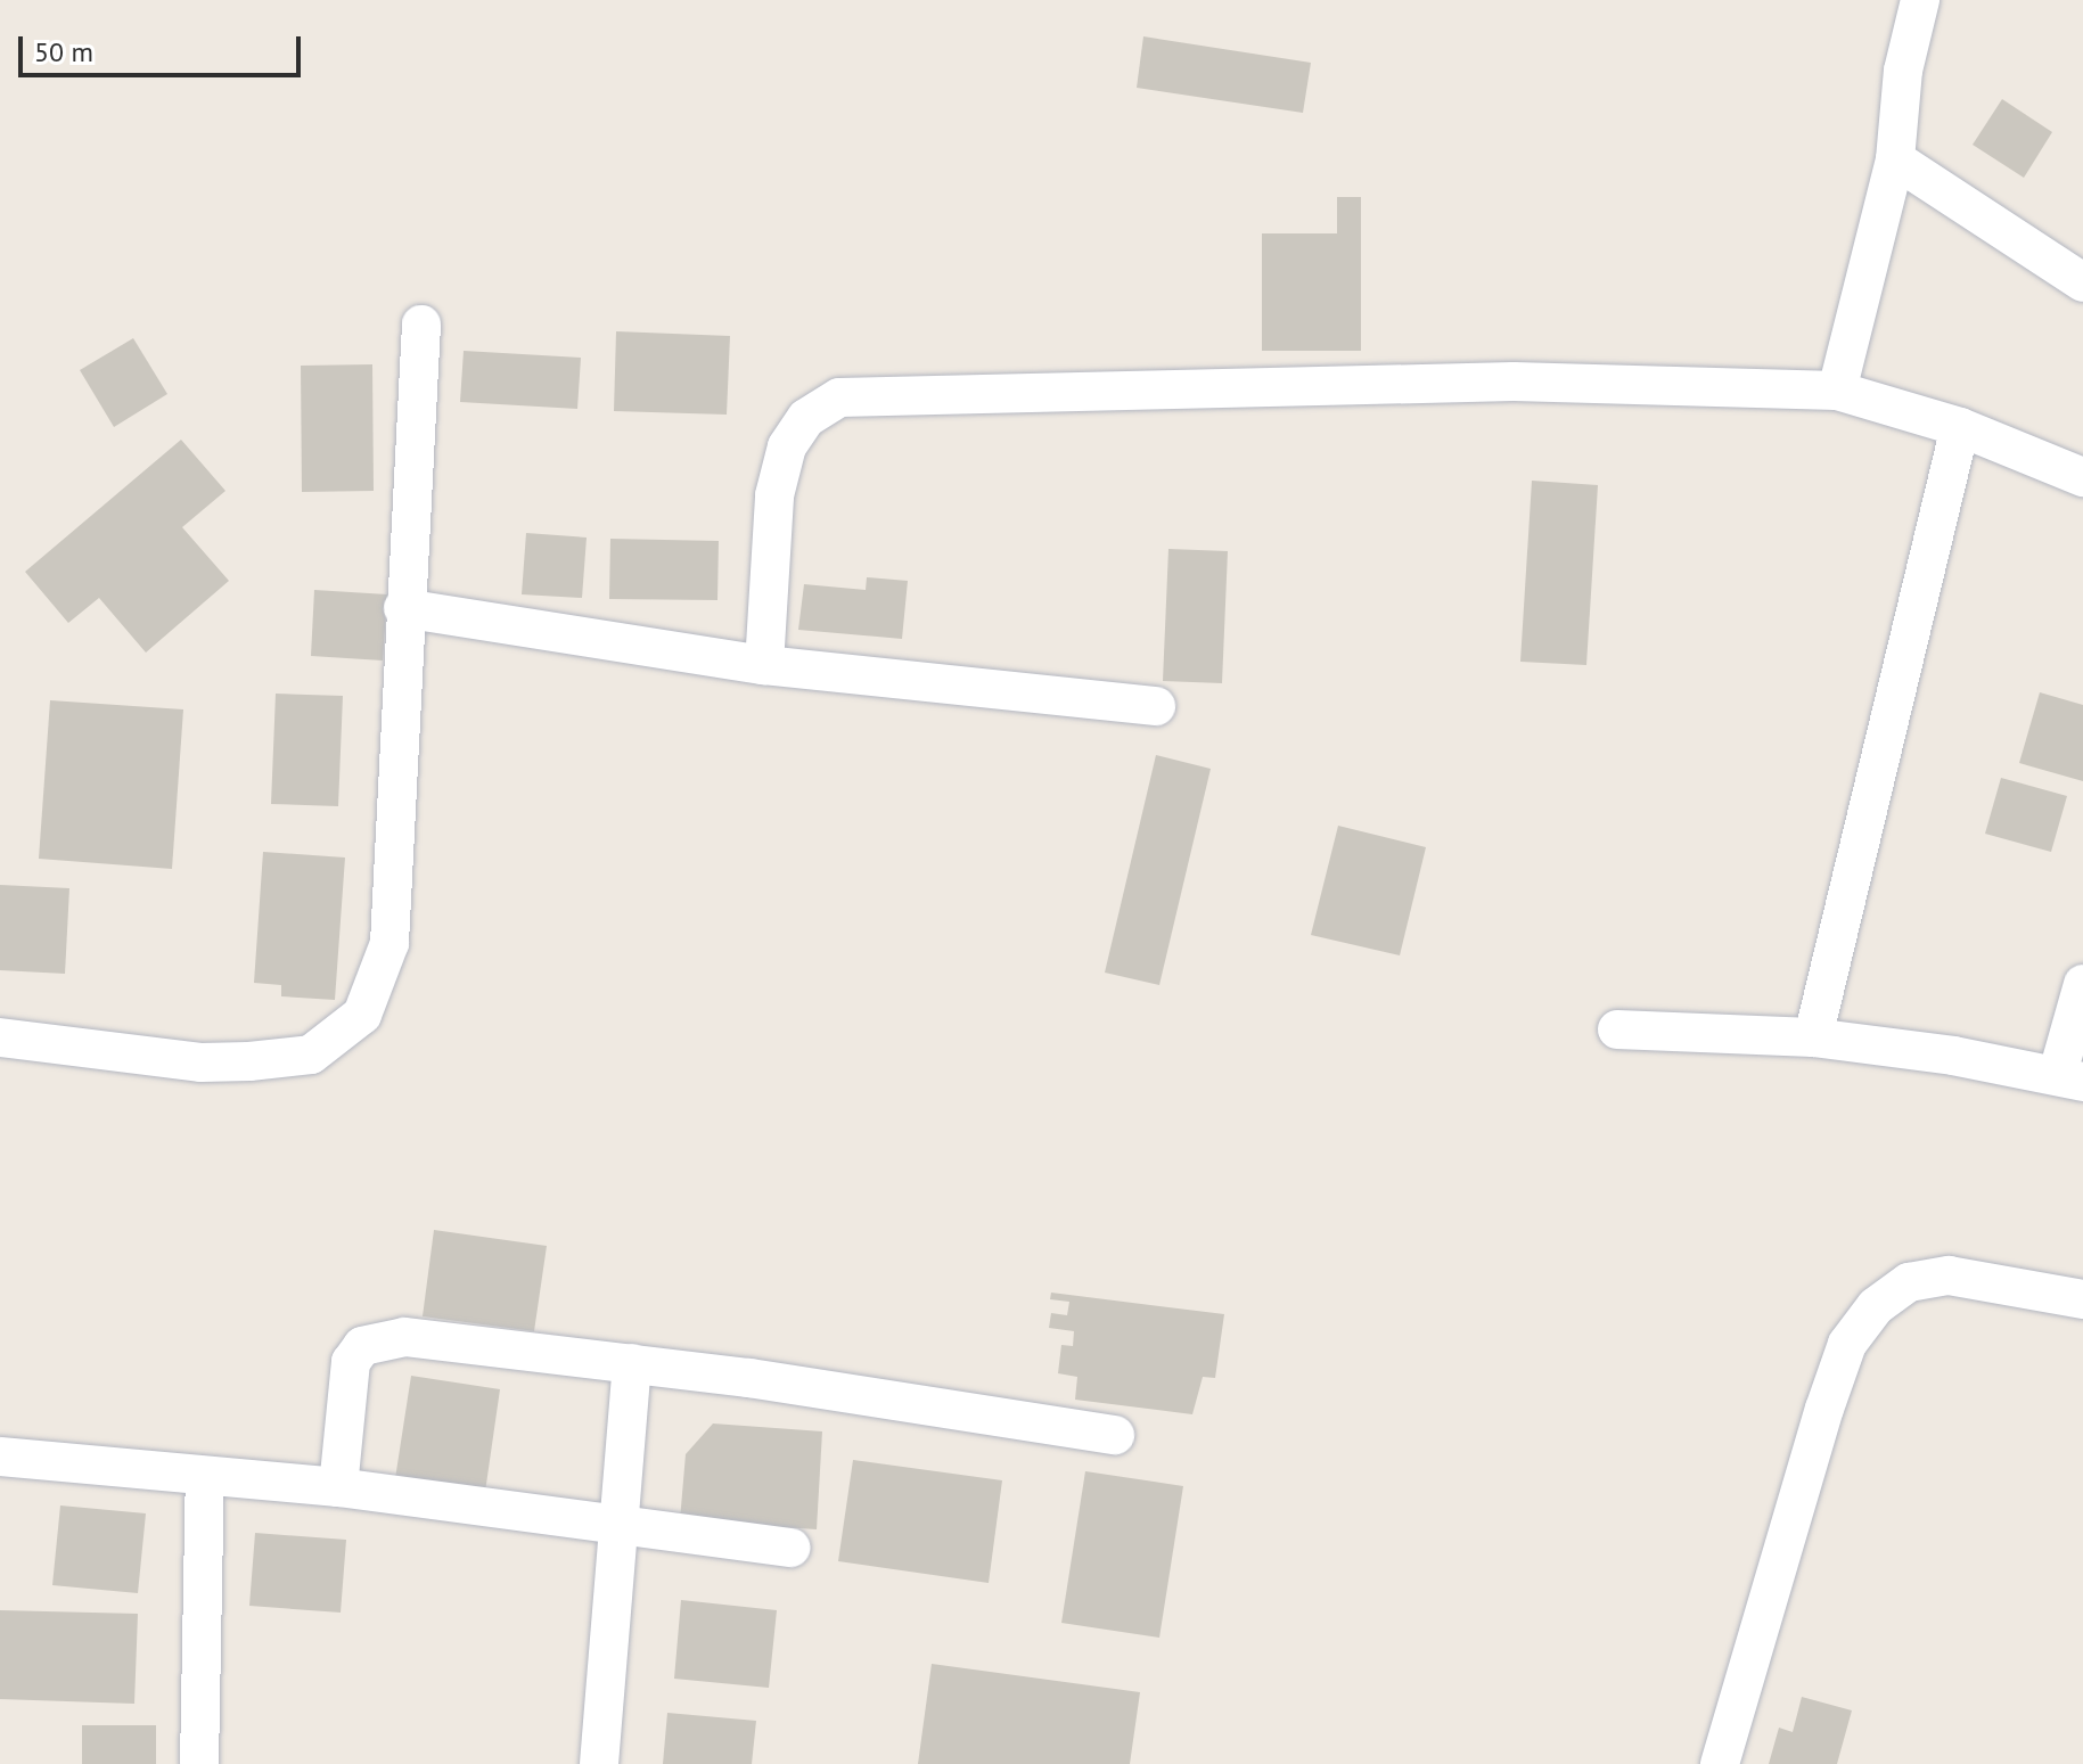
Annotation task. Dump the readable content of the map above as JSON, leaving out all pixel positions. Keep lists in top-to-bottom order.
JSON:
{
  "scale_bar": "50 m"
}
